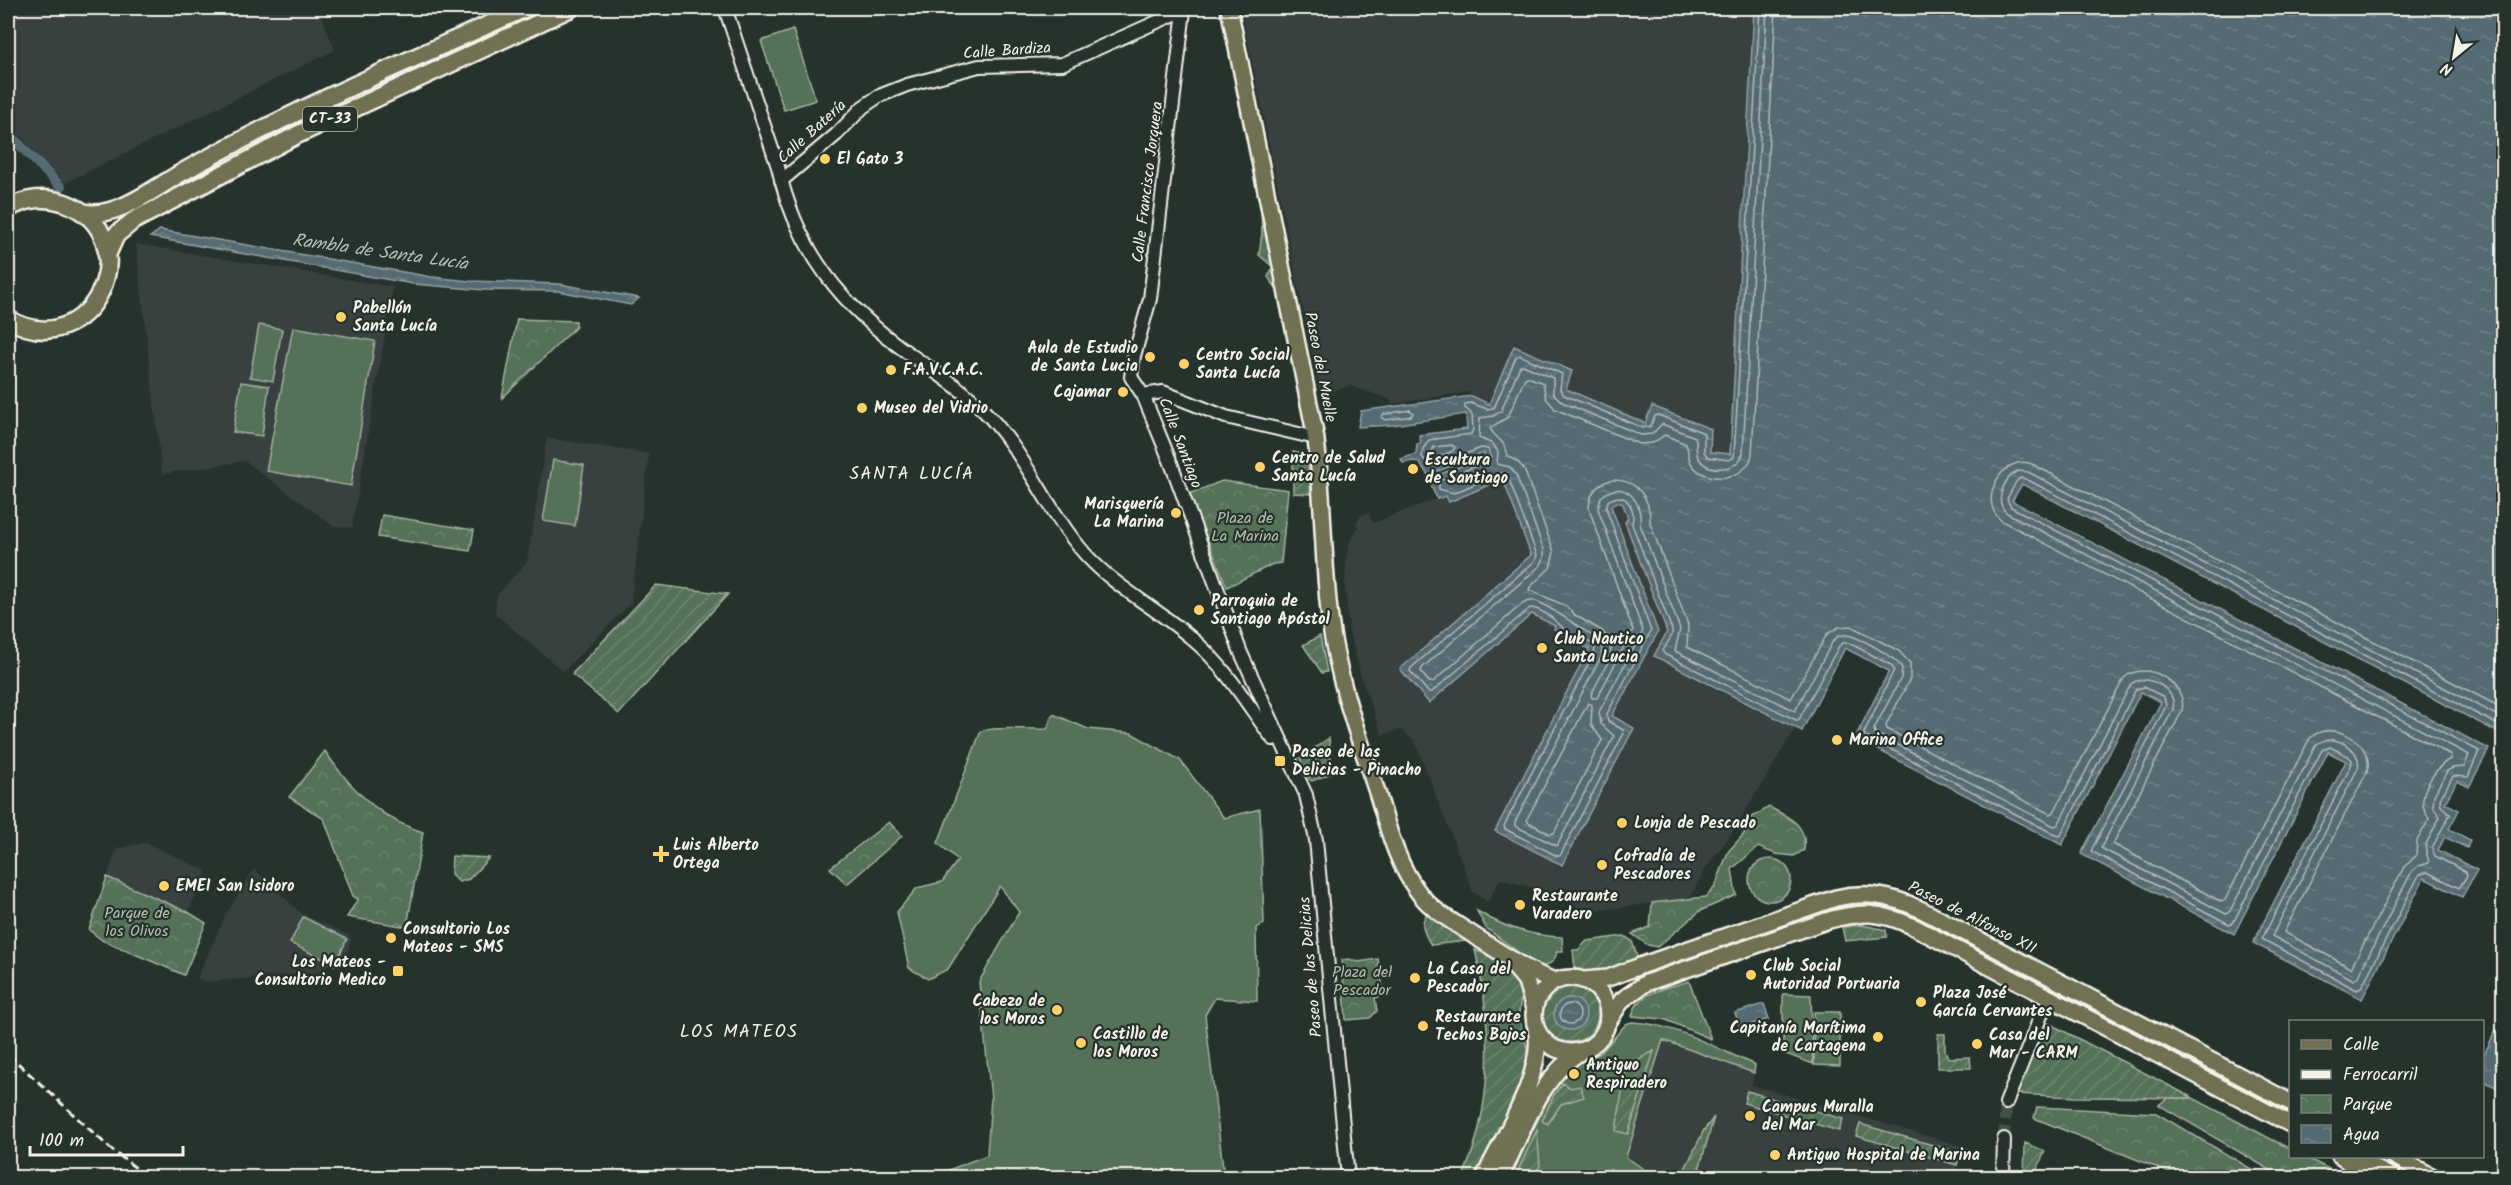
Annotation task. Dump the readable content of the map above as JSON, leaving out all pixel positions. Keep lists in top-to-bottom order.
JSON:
{
  "streets": {
    "highway": ["CT-33"],
    "main road": ["Paseo del Muelle", "Paseo de Alfonso XII"],
    "street": [
      "Calle Bardiza",
      "Calle Batería",
      "Calle Francisco Jorquera",
      "Calle Santiago",
      "Paseo de las Delicias"
    ]
  },
  "crossings": [
    ["Calle Bardiza", "Calle Batería"],
    ["Calle Bardiza", "Calle Francisco Jorquera"],
    ["Calle Batería", "Paseo de las Delicias"],
    ["Calle Francisco Jorquera", "Calle Santiago"],
    ["Paseo del Muelle", "Paseo de Alfonso XII"],
    ["Calle Santiago", "Paseo de las Delicias"]
  ],
  "districts": ["SANTA LUCÍA", "LOS MATEOS"],
  "water": ["Rambla de Santa Lucía"],
  "parks": ["Plaza de La Marina", "Parque de los Olivos", "Plaza del Pescador"],
  "places": {
    "other": [
      "El Gato 3",
      "Pabellón Santa Lucía",
      "Aula de Estudio de Santa Lucia",
      "Centro Social Santa Lucía",
      "F.A.V.C.A.C.",
      "Cajamar",
      "Museo del Vidrio",
      "Centro de Salud Santa Lucía",
      "Escultura de Santiago",
      "Marisquería La Marina",
      "Parroquia de Santiago Apóstol",
      "Club Nautico Santa Lucia",
      "Marina Office",
      "Lonja de Pescado",
      "Cofradía de Pescadores",
      "EMEI San Isidoro",
      "Restaurante Varadero",
      "Consultorio Los Mateos - SMS",
      "Club Social Autoridad Portuaria",
      "La Casa del Pescador",
      "Plaza José García Cervantes",
      "Cabezo de los Moros",
      "Restaurante Techos Bajos",
      "Capitanía Marítima de Cartagena",
      "Castillo de los Moros",
      "Casa del Mar - CARM",
      "Antiguo Respiradero",
      "Campus Muralla del Mar",
      "Antiguo Hospital de Marina"
    ],
    "transit": ["Paseo de las Delicias - Pinacho", "Los Mateos - Consultorio Medico"],
    "health": ["Luis Alberto Ortega"]
  },
  "legend": [
    "Calle",
    "Ferrocarril",
    "Parque",
    "Agua"
  ],
  "scale_bar": "100 m",
  "north": "bottom left"
}
